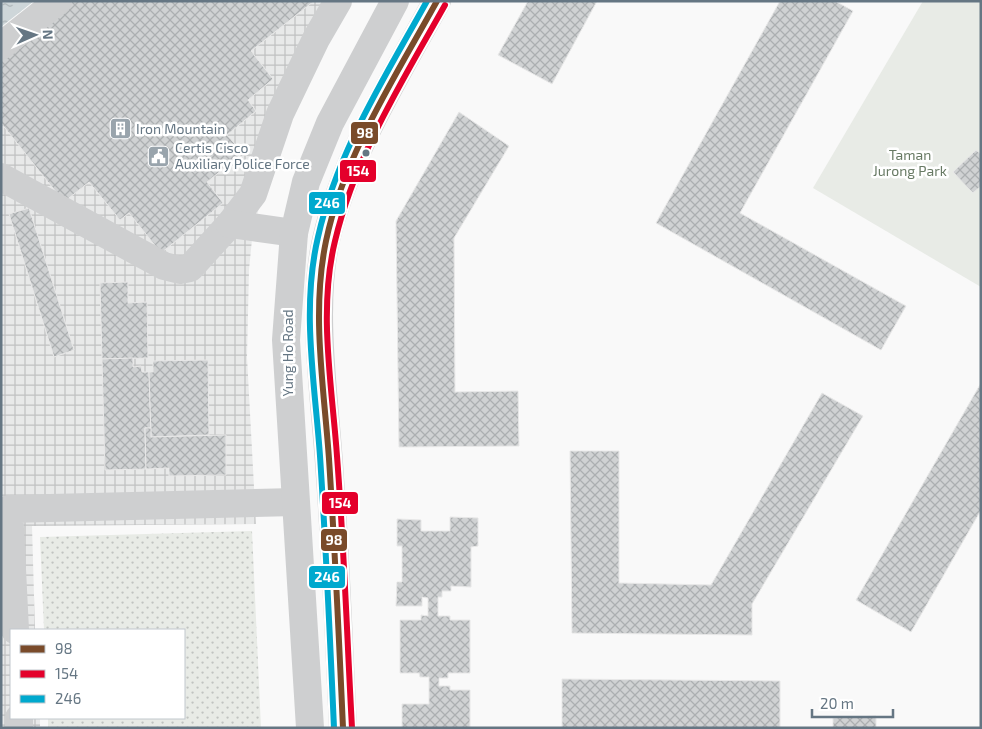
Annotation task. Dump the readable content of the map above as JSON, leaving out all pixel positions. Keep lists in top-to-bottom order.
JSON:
{
  "streets": {
    "street": ["Yung Ho Road"]
  },
  "parks": ["Taman Jurong Park"],
  "places": {
    "building": ["Iron Mountain"],
    "public building": ["Certis Cisco Auxiliary Police Force"]
  },
  "lines": ["transit line 98", "transit line 246", "transit line 154"],
  "legend": ["98", "154", "246"],
  "scale_bar": "20 m",
  "north": "right"
}
